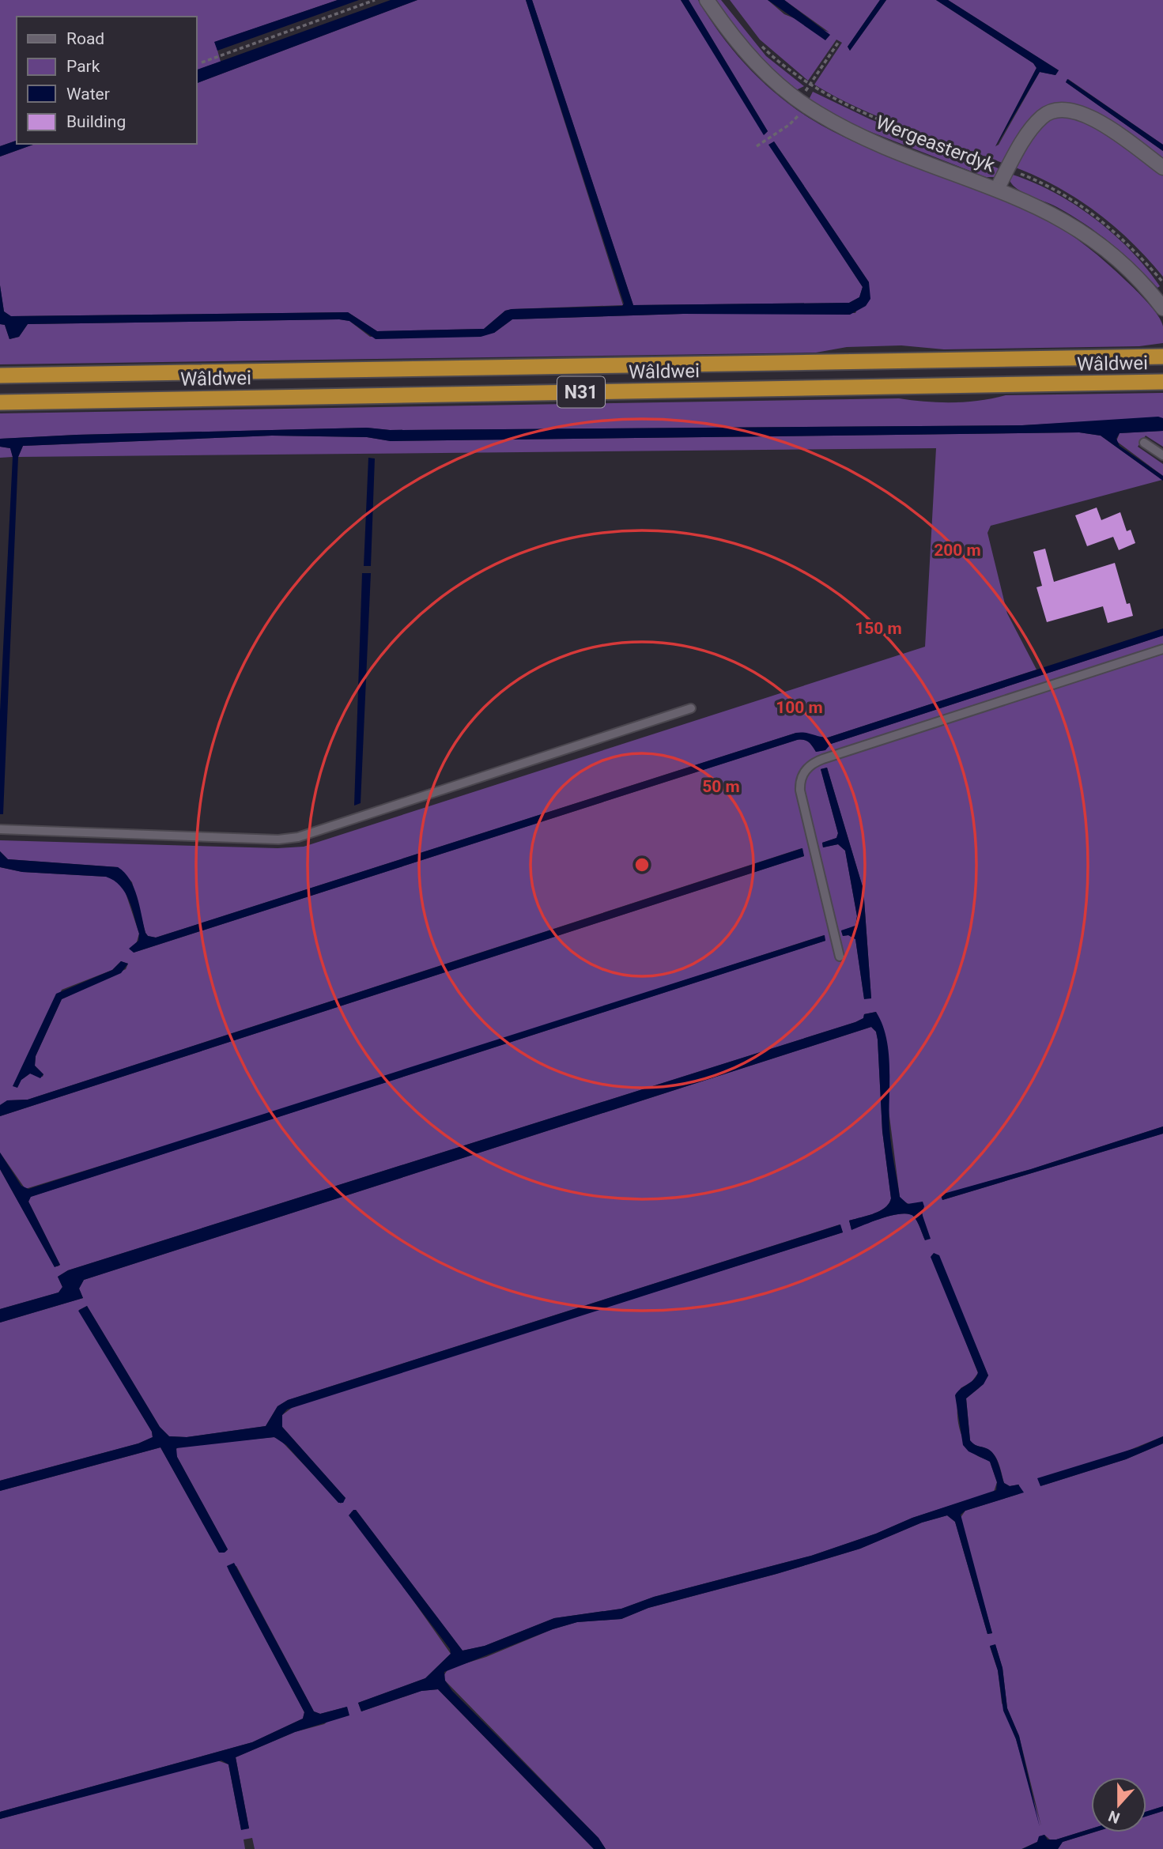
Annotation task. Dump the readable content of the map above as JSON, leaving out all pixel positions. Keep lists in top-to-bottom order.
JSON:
{
  "streets": {
    "highway": ["Wâldwei", "N31"],
    "street": ["Wergeasterdyk"]
  },
  "legend": [
    "Road",
    "Park",
    "Water",
    "Building"
  ],
  "north": "bottom",
  "rings": [
    "200 m",
    "150 m",
    "100 m",
    "50 m"
  ]
}
